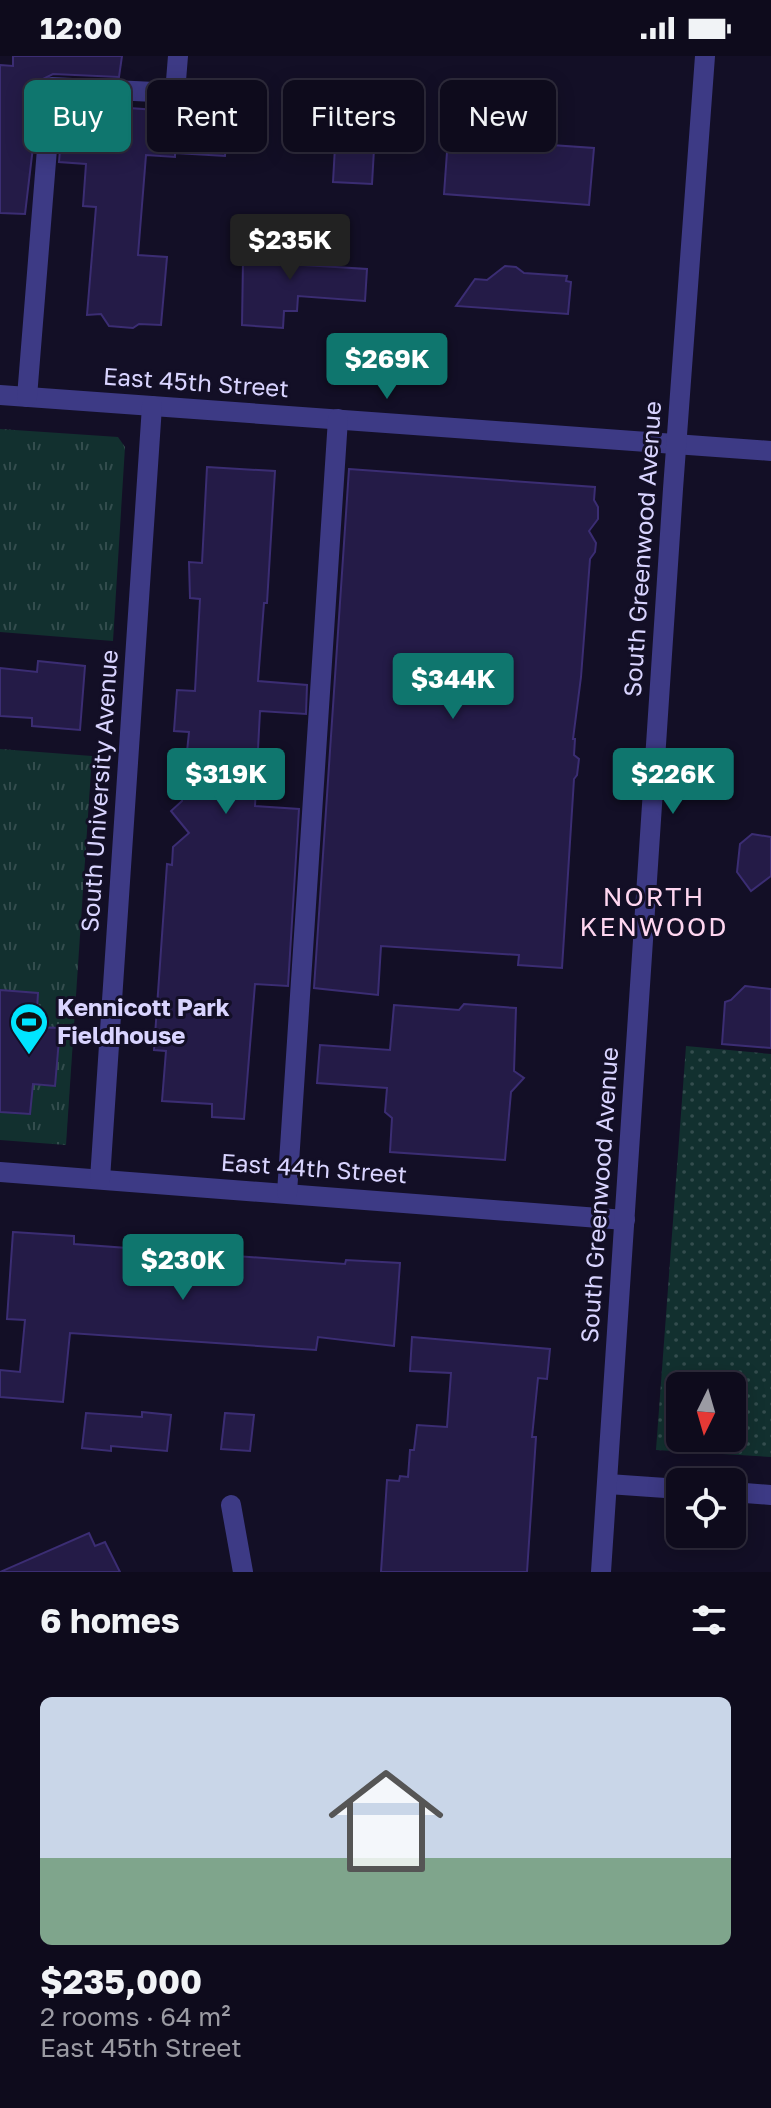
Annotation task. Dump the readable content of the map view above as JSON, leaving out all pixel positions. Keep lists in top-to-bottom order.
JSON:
{
  "streets": {
    "street": [
      "East 45th Street",
      "South Greenwood Avenue",
      "South University Avenue",
      "East 44th Street"
    ]
  },
  "crossings": [
    ["East 45th Street", "South Greenwood Avenue"],
    ["East 45th Street", "South University Avenue"],
    ["South Greenwood Avenue", "East 44th Street"],
    ["South University Avenue", "East 44th Street"]
  ],
  "districts": ["NORTH KENWOOD"],
  "places": {
    "sports": ["Kennicott Park Fieldhouse"]
  },
  "north": "bottom",
  "page": {
    "status": "12:00",
    "chip": [
      "Buy",
      "Rent",
      "Filters",
      "New"
    ],
    "price": [
      "$235K",
      "$269K",
      "$344K",
      "$319K",
      "$226K",
      "$230K"
    ],
    "heading": "6 homes",
    "list": [
      {
        "name": "$235,000",
        "note": "2 rooms · 64 m² · East 45th Street"
      }
    ]
  }
}
